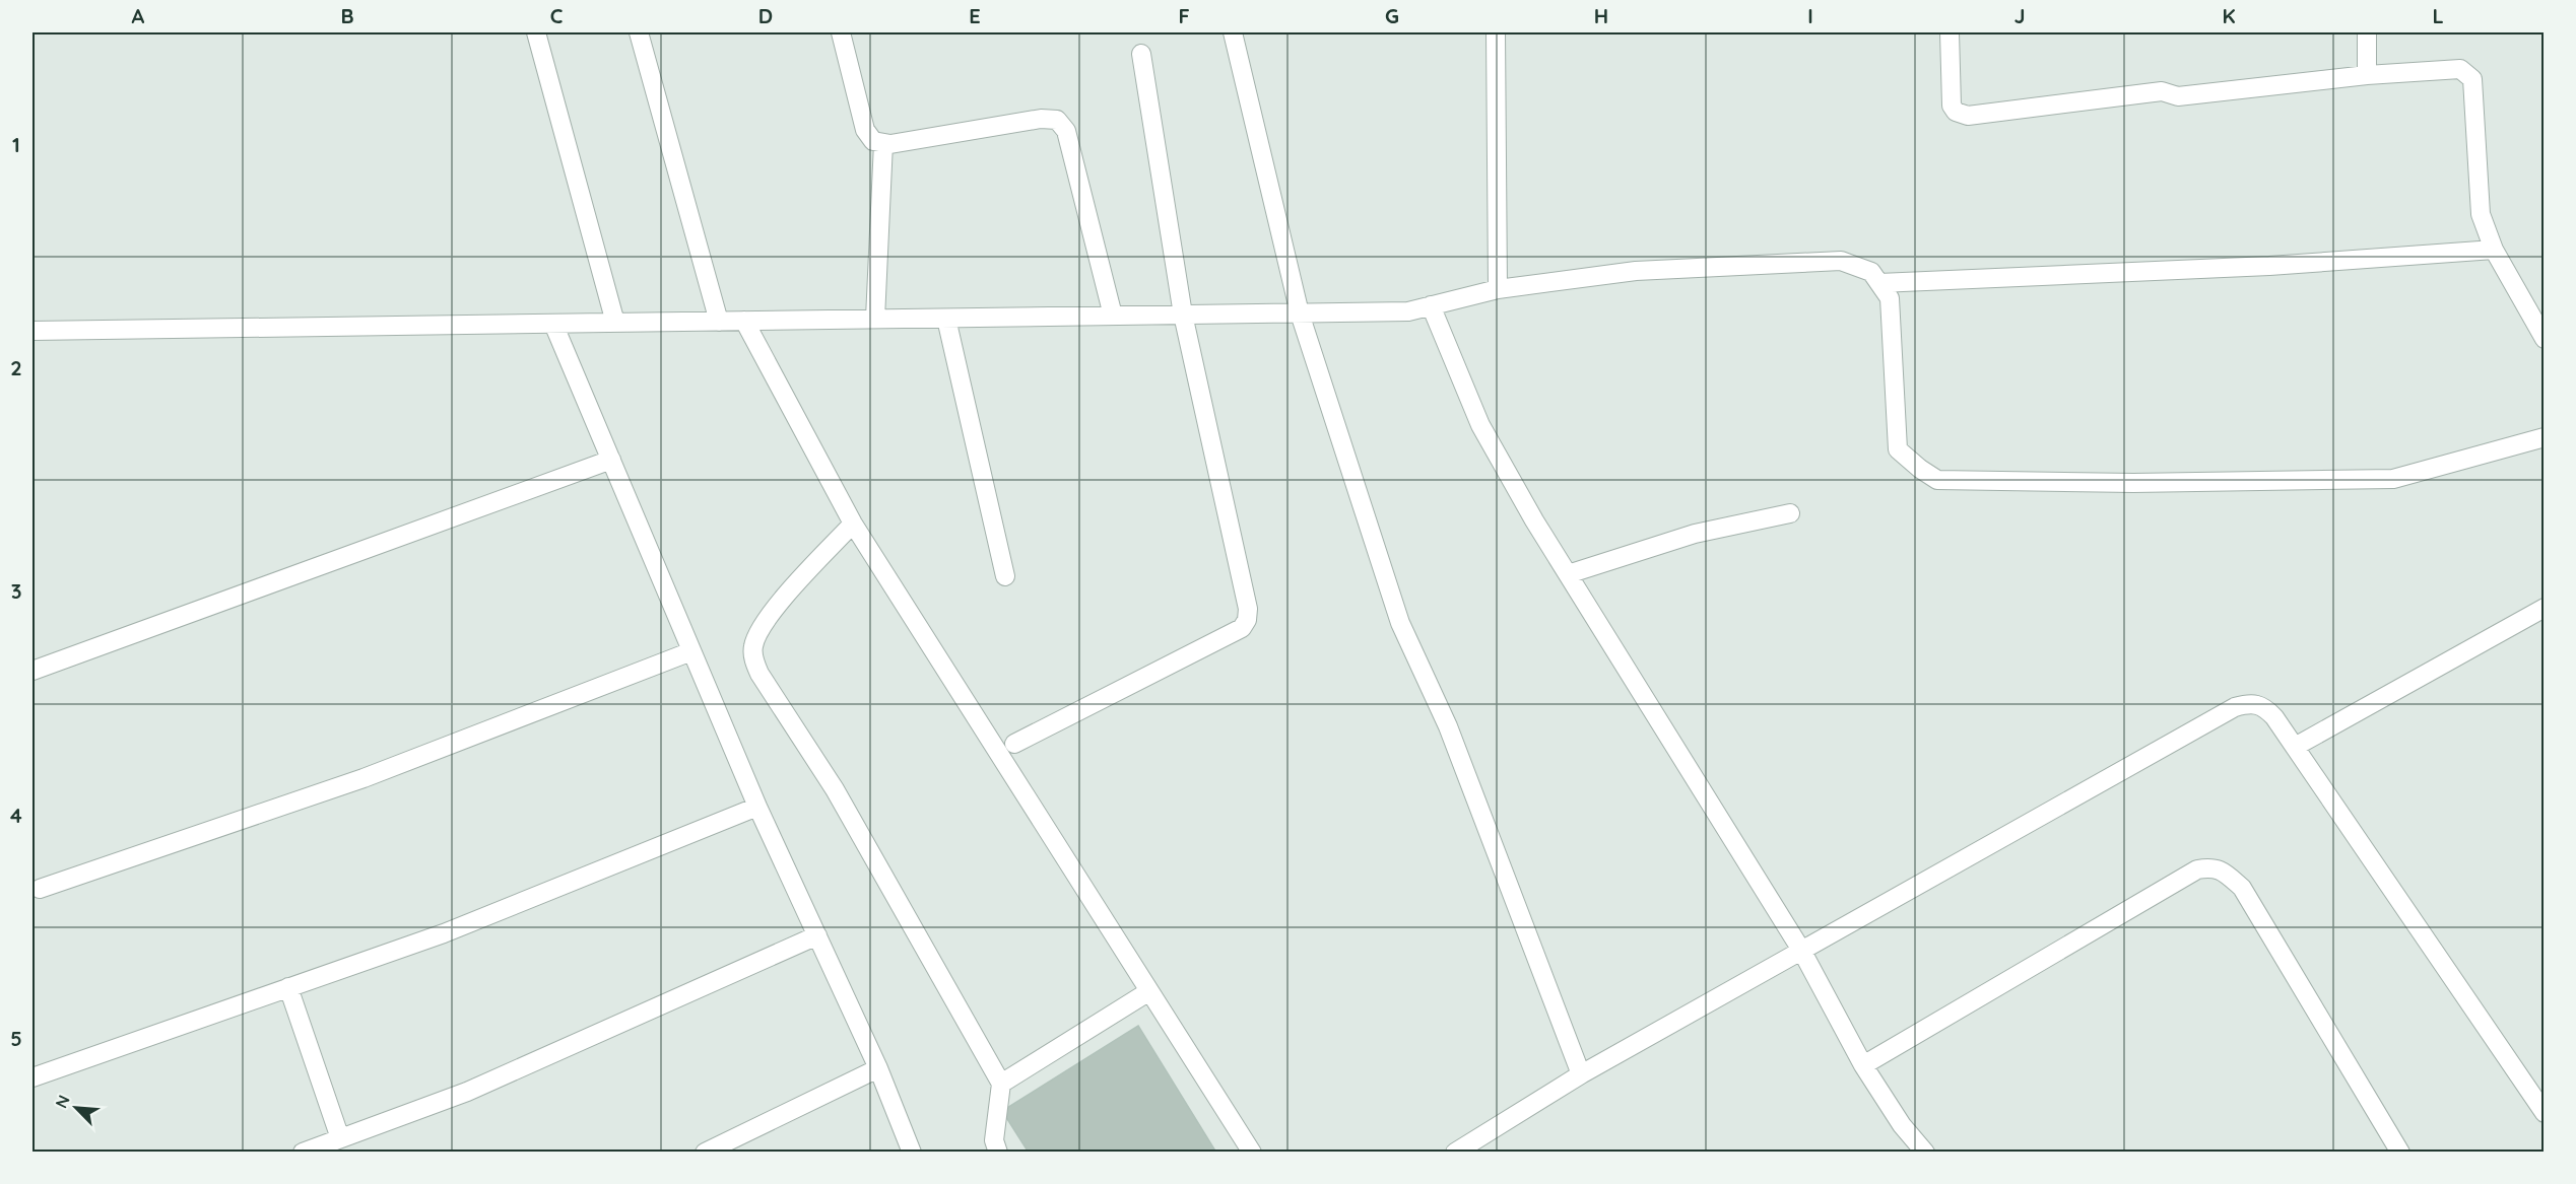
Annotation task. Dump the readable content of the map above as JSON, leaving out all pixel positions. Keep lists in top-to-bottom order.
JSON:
{
  "north": "top left",
  "grid": {
    "columns": [
      "A",
      "B",
      "C",
      "D",
      "E",
      "F",
      "G",
      "H",
      "I",
      "J",
      "K",
      "L"
    ],
    "rows": [
      "1",
      "2",
      "3",
      "4",
      "5"
    ]
  }
}
